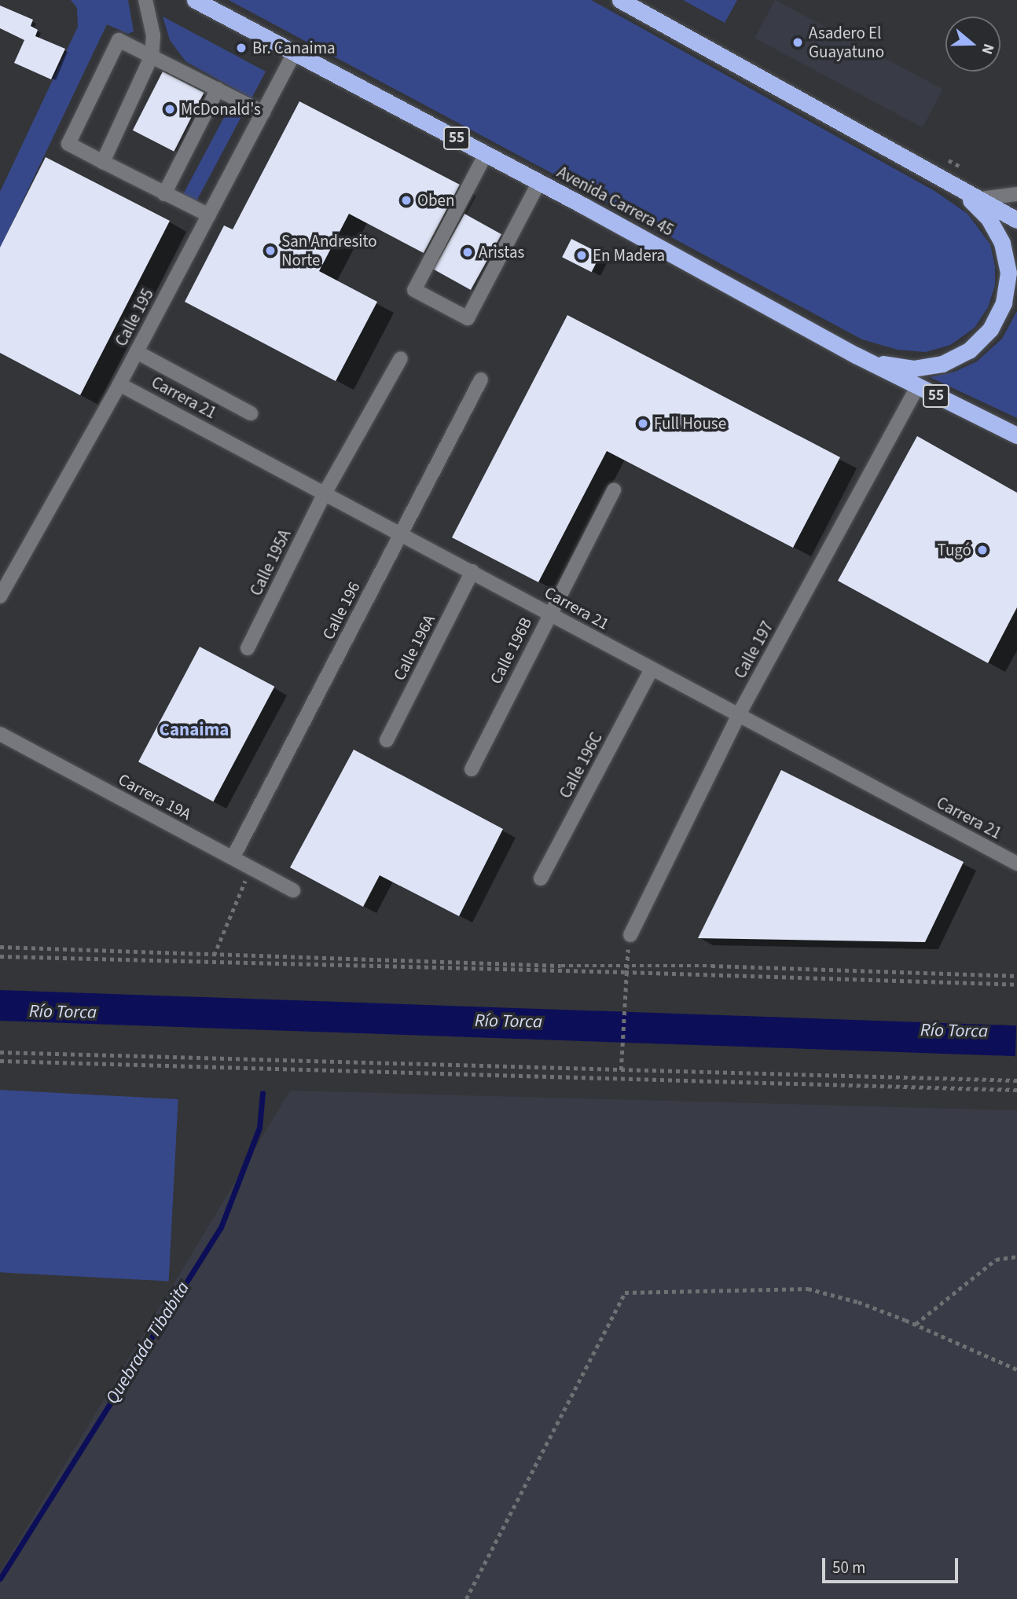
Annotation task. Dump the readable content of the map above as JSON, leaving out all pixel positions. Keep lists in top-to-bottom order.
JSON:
{
  "streets": {
    "highway": ["55", "Avenida Carrera 45"],
    "street": [
      "Calle 195",
      "Carrera 21",
      "Calle 195A",
      "Calle 196",
      "Calle 196A",
      "Calle 197",
      "Calle 196B",
      "Calle 196C",
      "Carrera 19A"
    ]
  },
  "crossings": [
    ["Avenida Carrera 45", "Calle 195"],
    ["Avenida Carrera 45", "Calle 197"],
    ["Calle 195", "Carrera 21"],
    ["Carrera 21", "Calle 195A"],
    ["Carrera 21", "Calle 196"],
    ["Carrera 21", "Calle 196A"],
    ["Carrera 21", "Calle 197"],
    ["Carrera 21", "Calle 196B"],
    ["Carrera 21", "Calle 196C"],
    ["Calle 196", "Carrera 19A"]
  ],
  "districts": ["Canaima"],
  "water": ["Río Torca", "Quebrada Tibabita"],
  "places": [
    "Asadero El Guayatuno",
    "Br. Canaima",
    "McDonald's",
    "Oben",
    "San Andresito Norte",
    "Aristas",
    "En Madera",
    "Full House",
    "Tugó"
  ],
  "scale_bar": "50 m",
  "north": "right"
}
